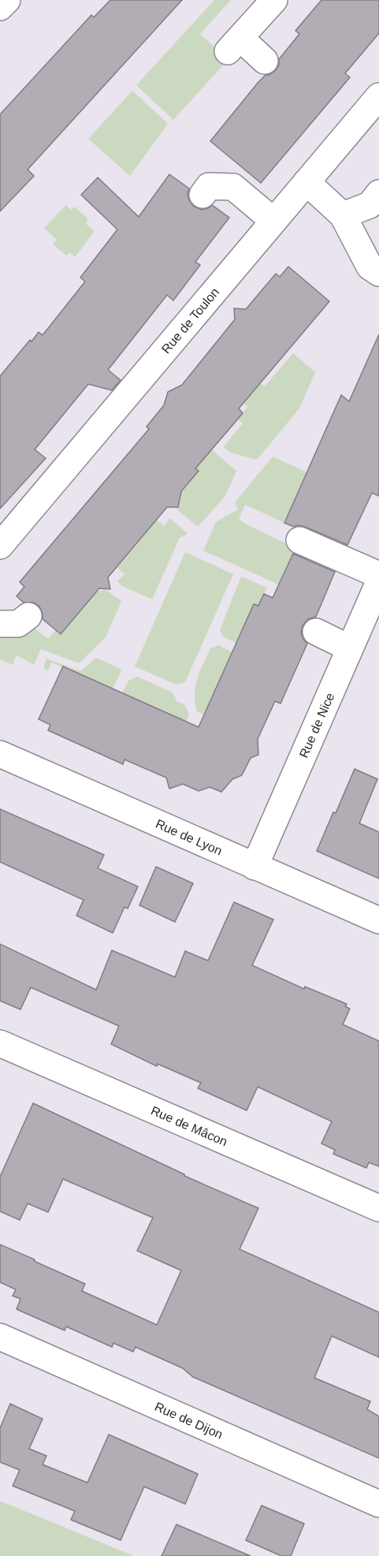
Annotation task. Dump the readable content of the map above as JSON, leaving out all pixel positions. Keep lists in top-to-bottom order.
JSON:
{
  "streets": {
    "street": [
      "Rue de Toulon",
      "Rue de Nice",
      "Rue de Lyon",
      "Rue de Mâcon",
      "Rue de Dijon"
    ]
  },
  "crossings": [
    ["Rue de Nice", "Rue de Lyon"]
  ]
}
